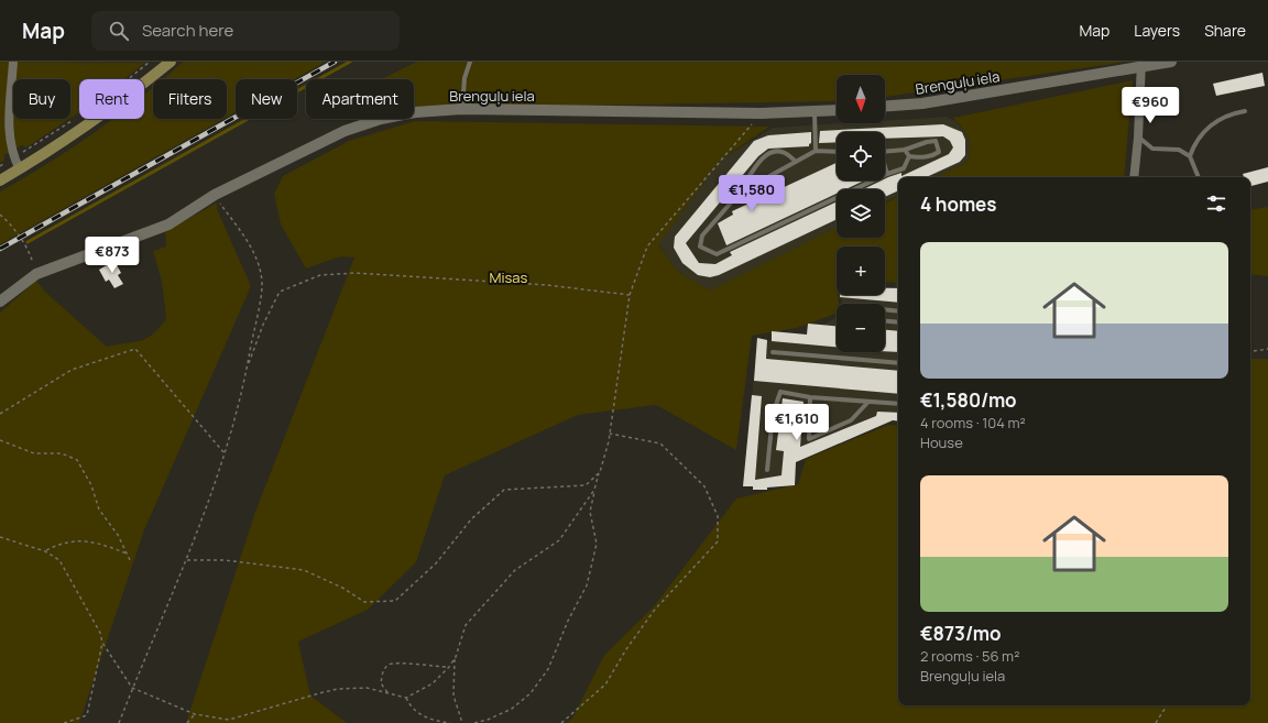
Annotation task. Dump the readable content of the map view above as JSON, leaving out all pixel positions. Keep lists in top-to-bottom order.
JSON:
{
  "streets": {
    "street": ["Brenguļu iela"]
  },
  "parks": ["Misas"],
  "north": "bottom",
  "page": {
    "header": "Map",
    "search": "Search here",
    "nav": ["Map", "Layers", "Share"],
    "map_buttons": ["+", "−"],
    "chip": [
      "Buy",
      "Rent",
      "Filters",
      "New",
      "Apartment"
    ],
    "price": [
      "€960",
      "€1,580",
      "€873",
      "€1,610"
    ],
    "heading": "4 homes",
    "list": [
      {
        "name": "€1,580/mo",
        "note": "4 rooms · 104 m² · House"
      },
      {
        "name": "€873/mo",
        "note": "2 rooms · 56 m² · Brenguļu iela"
      }
    ]
  }
}
